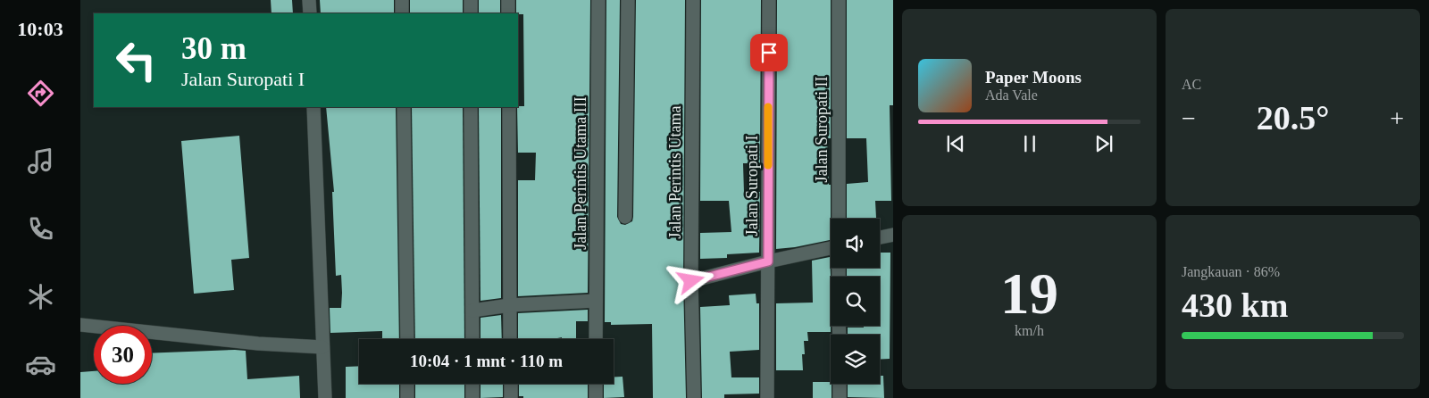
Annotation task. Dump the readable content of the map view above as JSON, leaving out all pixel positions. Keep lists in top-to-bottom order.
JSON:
{
  "streets": {
    "street": [
      "Jalan Suropati II",
      "Jalan Perintis Utama",
      "Jalan Perintis Utama III",
      "Jalan Suropati I"
    ]
  },
  "page": {
    "tabs": "10:03",
    "tile": [
      "AC",
      ["19", "km/h"],
      ["Jangkauan · 86%", "430 km"]
    ],
    "turn": ["30 m", "Jalan Suropati I"],
    "song": ["Paper Moons", "Ada Vale"],
    "heat": ["−", "20.5°", "+"],
    "limit": "30",
    "trip": "10:04 · 1 mnt · 110 m"
  }
}
